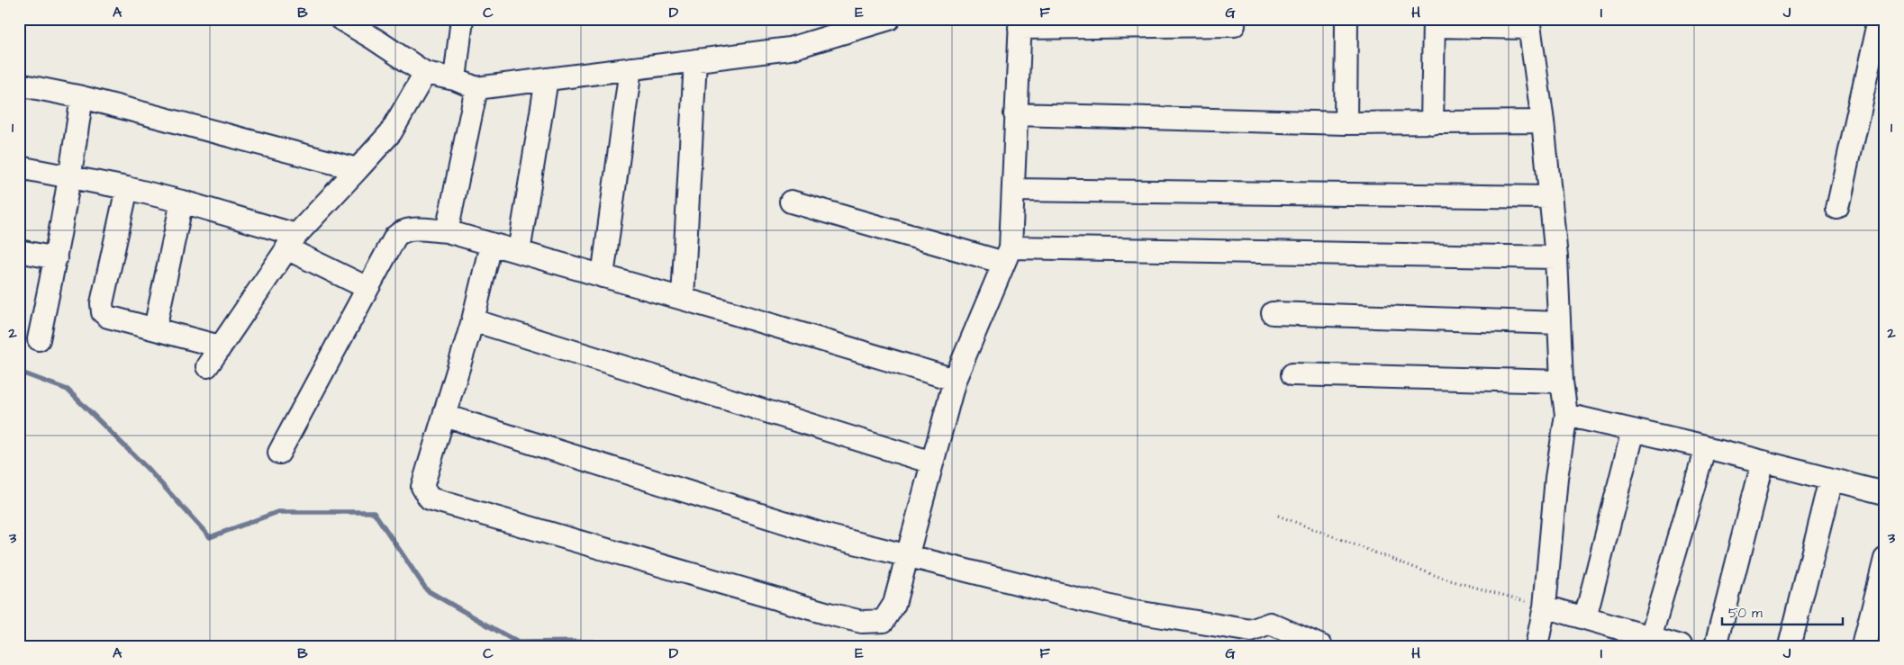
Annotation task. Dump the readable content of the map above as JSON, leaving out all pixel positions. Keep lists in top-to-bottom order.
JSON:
{
  "scale_bar": "50 m",
  "grid": {
    "columns": [
      "A",
      "B",
      "C",
      "D",
      "E",
      "F",
      "G",
      "H",
      "I",
      "J"
    ],
    "rows": ["1", "2", "3"]
  }
}
